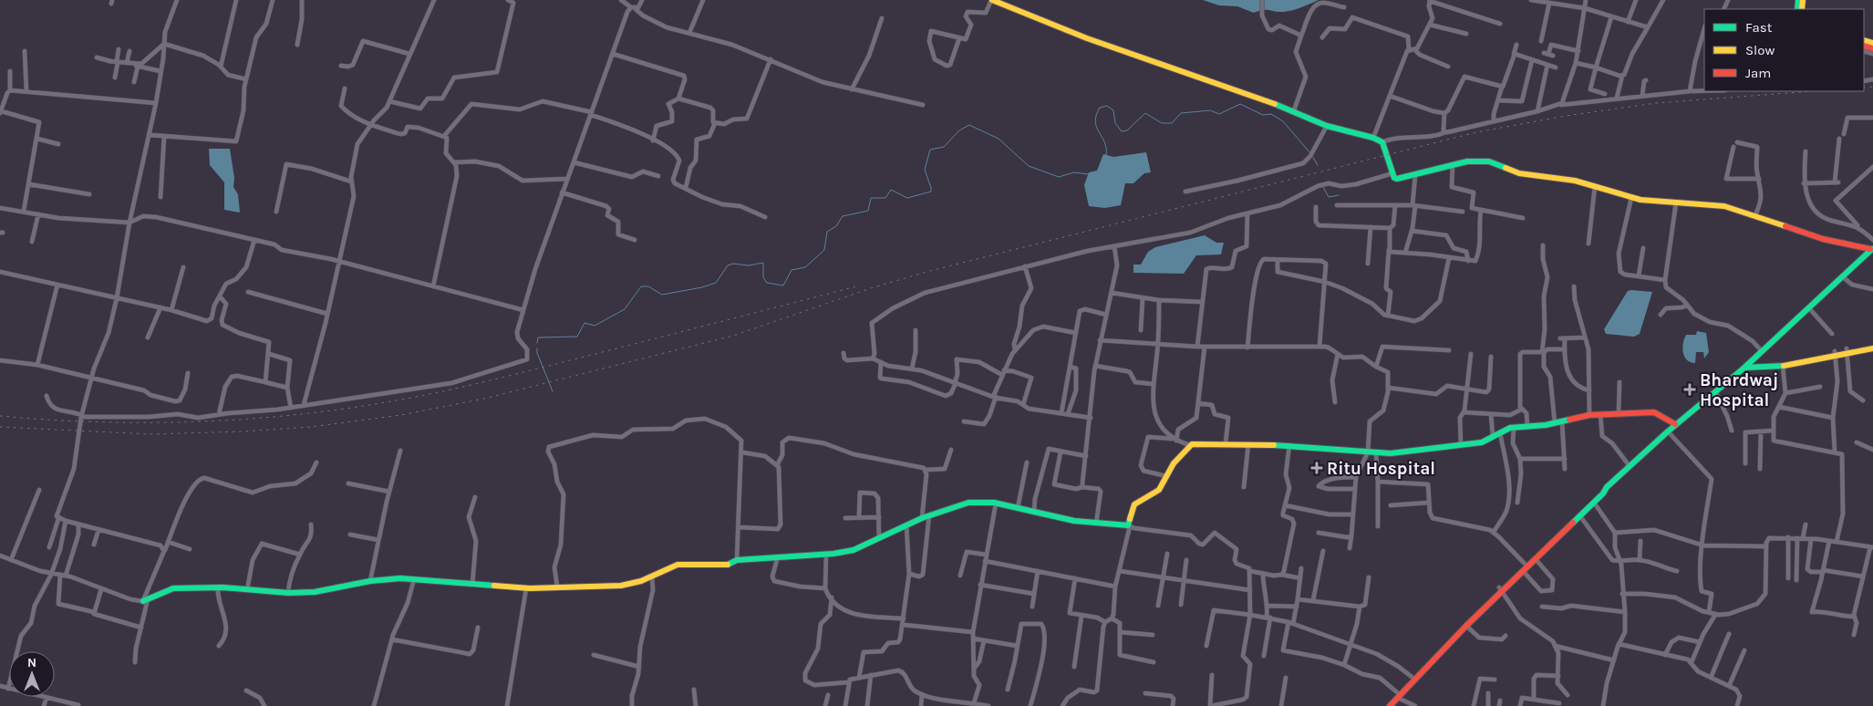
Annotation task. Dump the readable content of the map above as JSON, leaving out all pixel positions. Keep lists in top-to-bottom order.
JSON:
{
  "places": {
    "health": ["Bhardwaj Hospital", "Ritu Hospital"]
  },
  "legend": ["Fast", "Slow", "Jam"],
  "north": "top"
}
